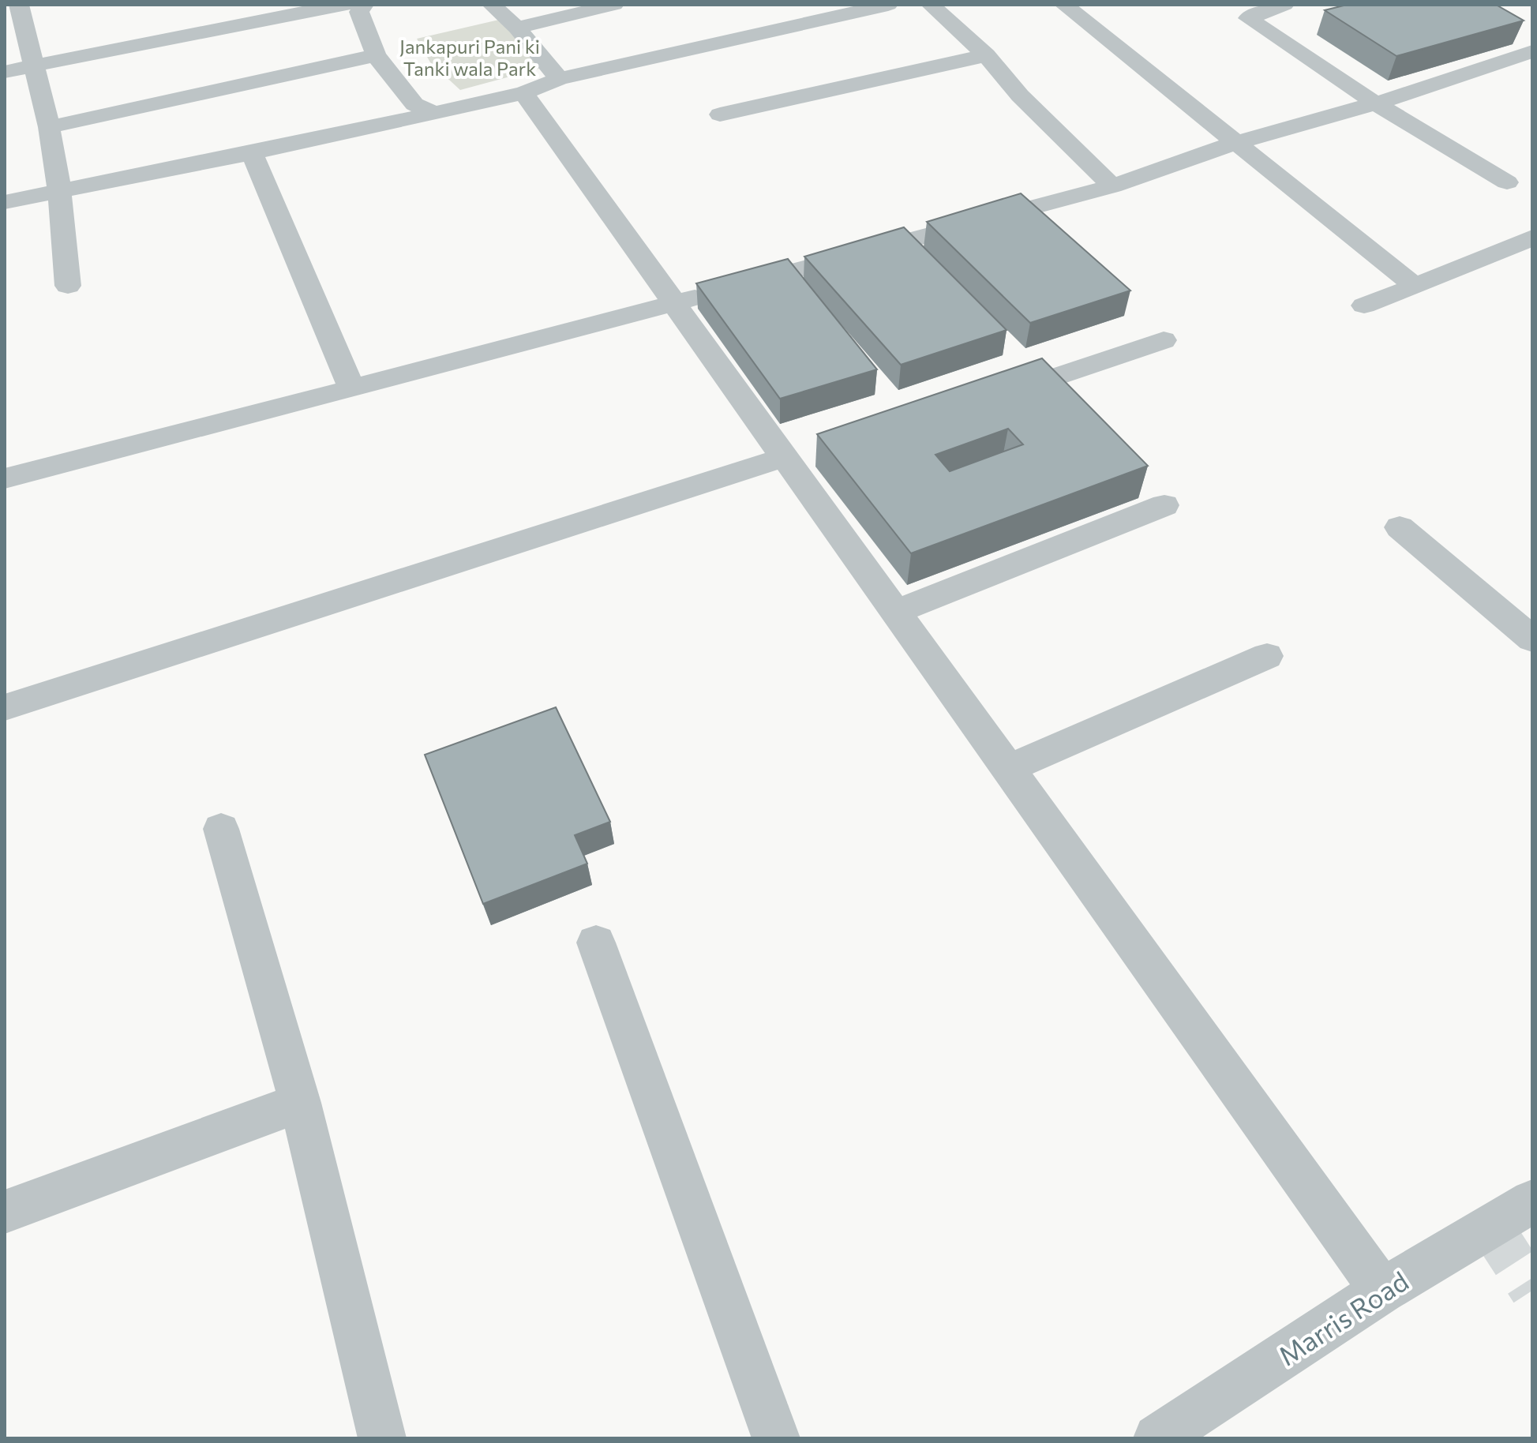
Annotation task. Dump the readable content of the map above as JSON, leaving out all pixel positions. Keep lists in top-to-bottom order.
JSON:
{
  "streets": {
    "street": ["Marris Road"]
  },
  "parks": ["Jankapuri Pani ki Tanki wala Park"]
}
